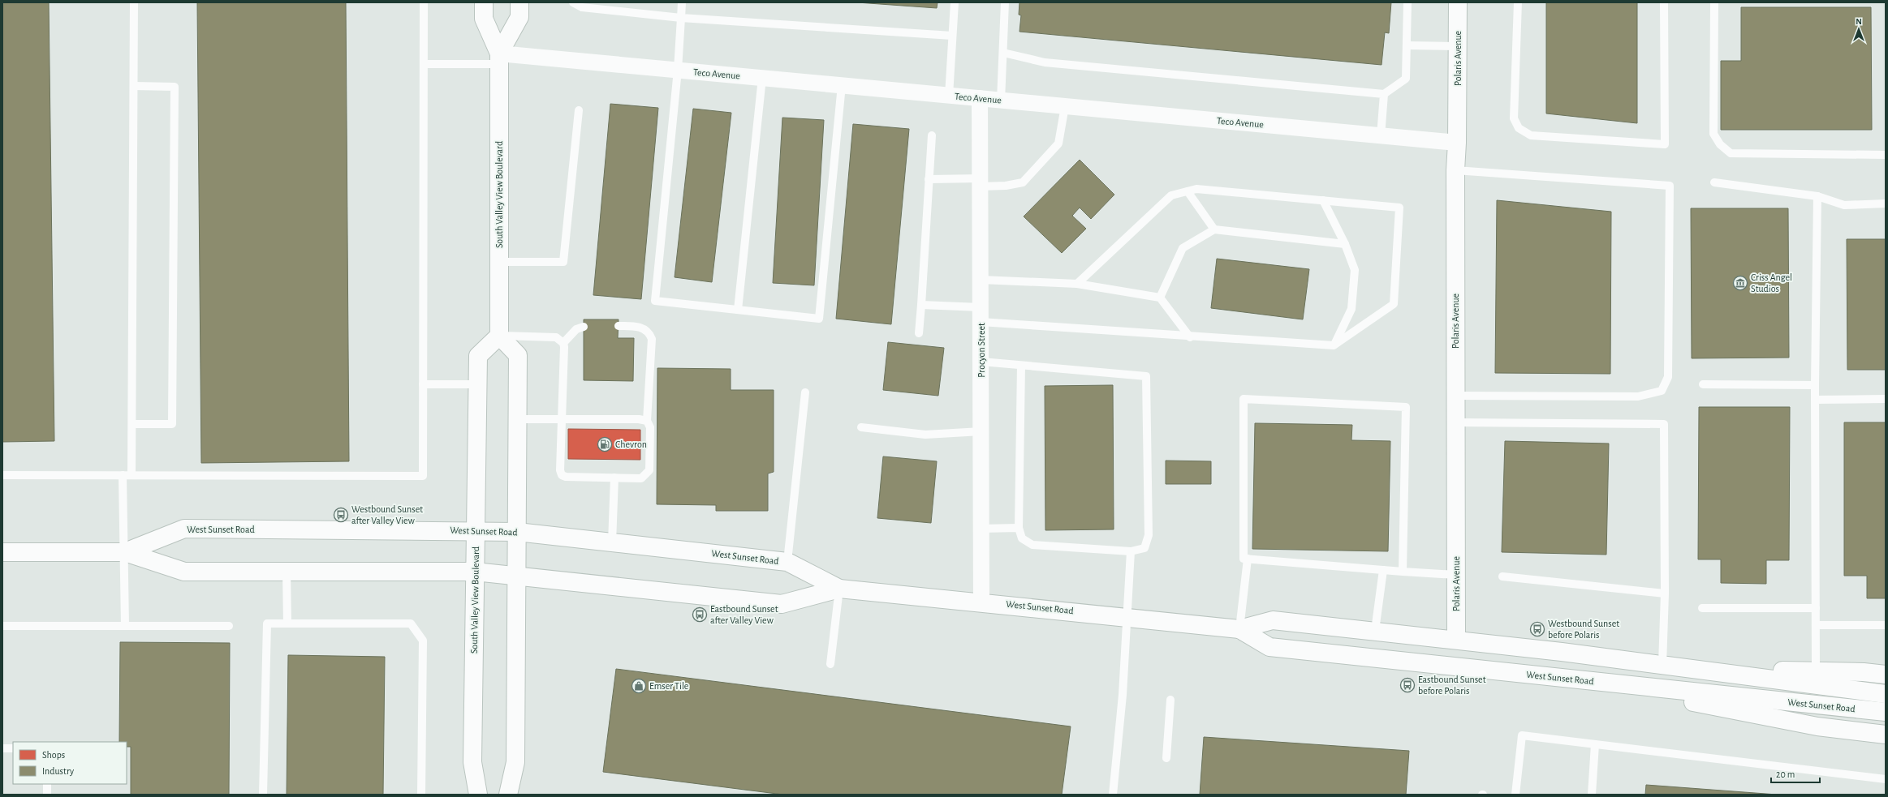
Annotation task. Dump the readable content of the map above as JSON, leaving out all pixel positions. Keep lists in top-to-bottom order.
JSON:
{
  "streets": {
    "main road": ["Polaris Avenue", "South Valley View Boulevard", "West Sunset Road"],
    "street": ["Teco Avenue", "Procyon Street"]
  },
  "crossings": [
    ["Polaris Avenue", "Teco Avenue"],
    ["Polaris Avenue", "West Sunset Road"],
    ["Teco Avenue", "South Valley View Boulevard"],
    ["Teco Avenue", "Procyon Street"],
    ["South Valley View Boulevard", "West Sunset Road"],
    ["Procyon Street", "West Sunset Road"]
  ],
  "places": {
    "museum": ["Criss Angel Studios"],
    "fuel station": ["Chevron"],
    "bus stop": [
      "Westbound Sunset after Valley View",
      "Eastbound Sunset after Valley View",
      "Westbound Sunset before Polaris",
      "Eastbound Sunset before Polaris"
    ],
    "shop": ["Emser Tile"]
  },
  "legend": ["Shops", "Industry"],
  "scale_bar": "20 m",
  "north": "top"
}
